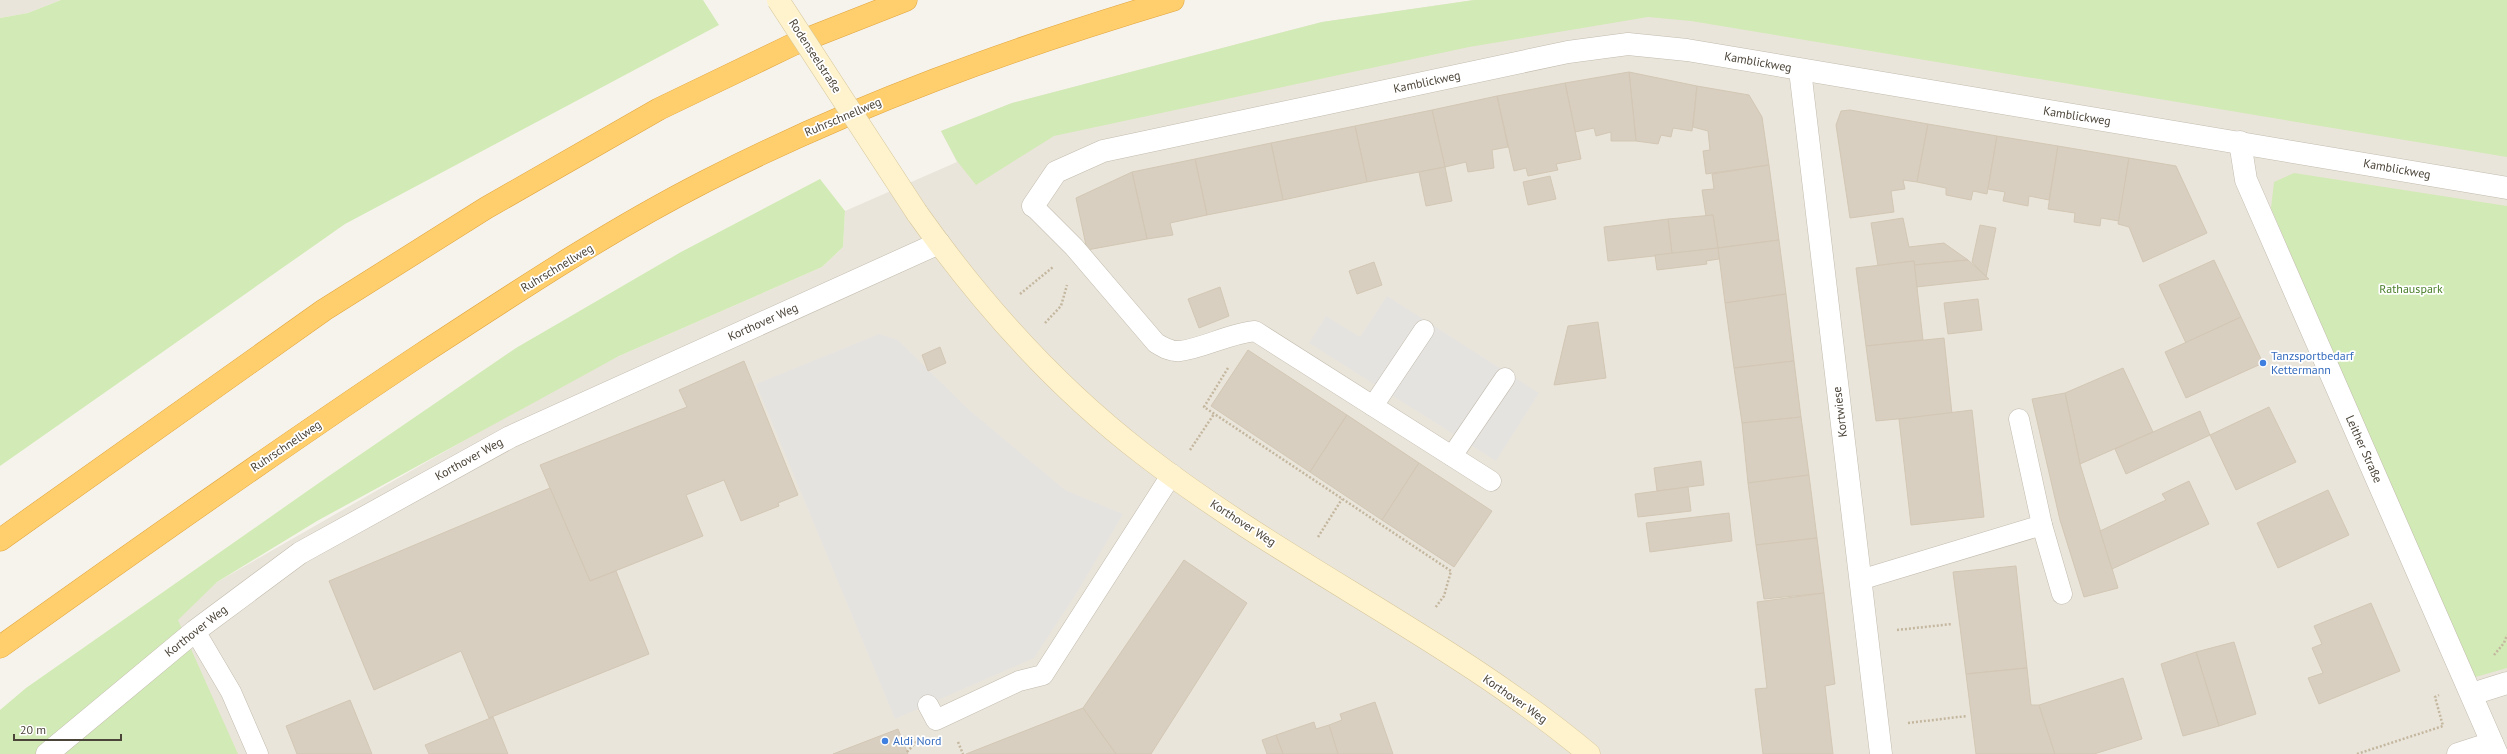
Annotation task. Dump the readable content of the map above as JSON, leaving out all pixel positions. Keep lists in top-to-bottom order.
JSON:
{
  "streets": {
    "highway": ["Ruhrschnellweg"],
    "main road": ["Rodenseelstraße", "Korthover Weg"],
    "street": ["Kamblickweg", "Kortwiese", "Leither Straße"]
  },
  "crossings": [
    ["Rodenseelstraße", "Korthover Weg"],
    ["Kamblickweg", "Kortwiese"],
    ["Kamblickweg", "Leither Straße"]
  ],
  "parks": ["Rathauspark"],
  "places": ["Tanzsportbedarf Kettermann", "Aldi Nord"],
  "scale_bar": "20 m"
}
